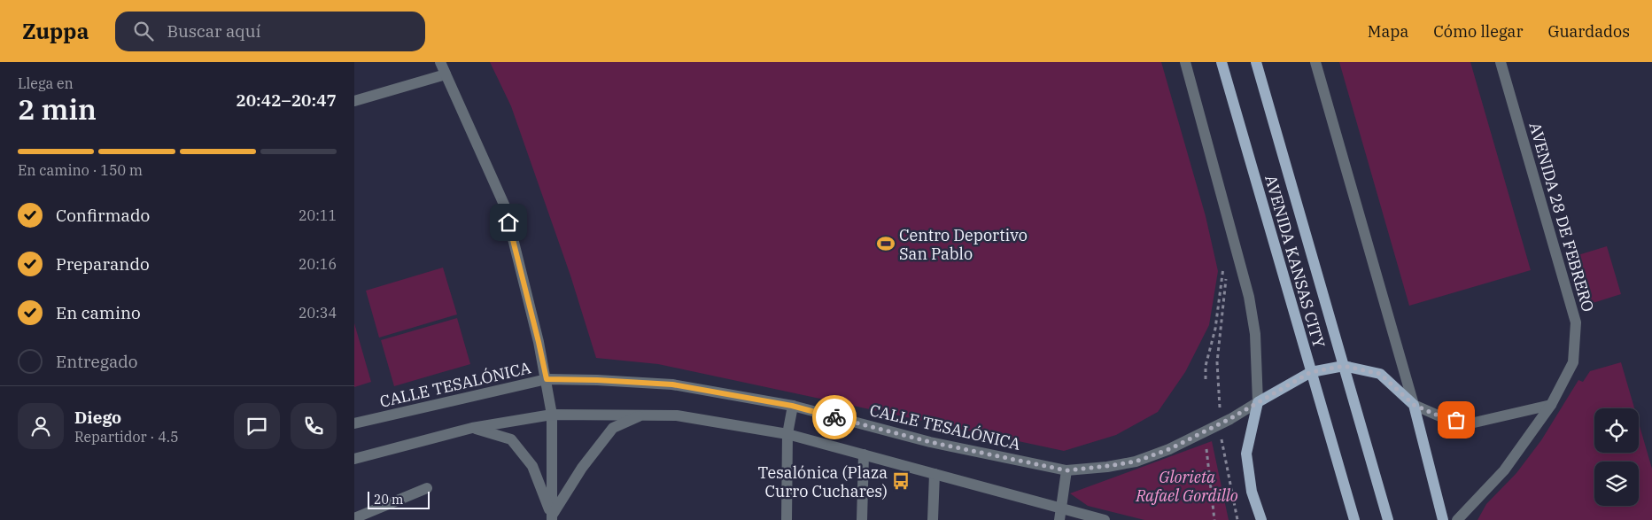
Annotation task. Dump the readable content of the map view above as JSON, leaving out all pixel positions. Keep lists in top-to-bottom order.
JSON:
{
  "streets": {
    "main road": ["AVENIDA KANSAS CITY"],
    "street": ["AVENIDA 28 DE FEBRERO", "CALLE TESALÓNICA"]
  },
  "parks": ["Glorieta Rafael Gordillo"],
  "places": {
    "sports": ["Centro Deportivo San Pablo"],
    "bus stop": ["Tesalónica (Plaza Curro Cuchares)"]
  },
  "scale_bar": "20 m",
  "page": {
    "header": "Zuppa",
    "search": "Buscar aquí",
    "nav": ["Mapa", "Cómo llegar", "Guardados"],
    "heading": ["2 min", "Llega en", "20:42–20:47"],
    "panel": ["Diego", "Repartidor · 4.5"],
    "bar": "En camino · 150 m",
    "list": [
      ["Confirmado", "20:11"],
      ["Preparando", "20:16"],
      ["En camino", "20:34"],
      "Entregado"
    ],
    "scale": "20 m"
  }
}
